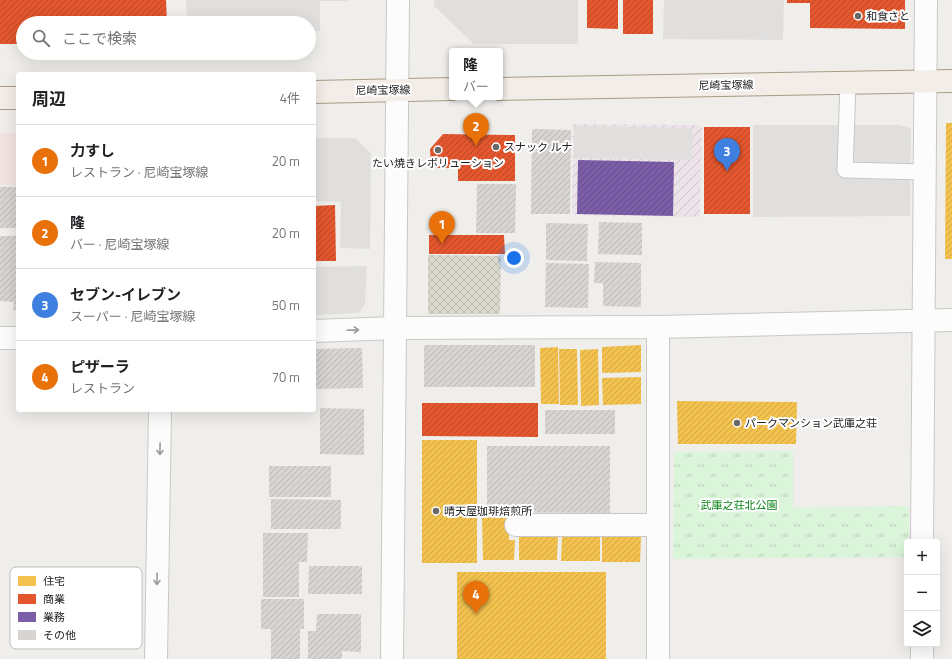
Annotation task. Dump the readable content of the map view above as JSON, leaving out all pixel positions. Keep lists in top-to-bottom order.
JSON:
{
  "streets": {
    "main road": ["尼崎宝塚線"]
  },
  "parks": ["武庫之荘北公園"],
  "places": [
    "和食さと",
    "スナック ルナ",
    "たい焼きレボリューション",
    "パークマンション武庫之荘",
    "晴天屋珈琲焙煎所"
  ],
  "legend": [
    "住宅",
    "商業",
    "業務",
    "その他"
  ],
  "page": {
    "search": "ここで検索",
    "popup": ["隆", "バー"],
    "heading": ["周辺", "4件"],
    "pins": [
      "2",
      "3",
      "1",
      "4"
    ],
    "list": [
      {
        "mark": "1",
        "name": "力すし",
        "note": "レストラン · 尼崎宝塚線",
        "value": "20 m"
      },
      {
        "mark": "2",
        "name": "隆",
        "note": "バー · 尼崎宝塚線",
        "value": "20 m"
      },
      {
        "mark": "3",
        "name": "セブン-イレブン",
        "note": "スーパー · 尼崎宝塚線",
        "value": "50 m"
      },
      {
        "mark": "4",
        "name": "ピザーラ",
        "note": "レストラン",
        "value": "70 m"
      }
    ],
    "map_buttons": ["+", "−"]
  }
}
